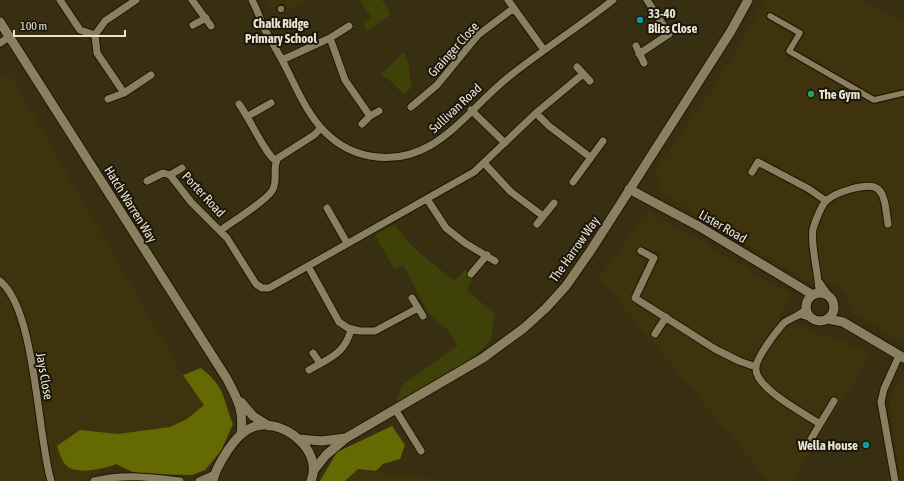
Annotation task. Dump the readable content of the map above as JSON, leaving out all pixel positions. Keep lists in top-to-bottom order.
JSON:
{
  "streets": {
    "street": [
      "Grainger Close",
      "Sullivan Road",
      "Porter Road",
      "Hatch Warren Way",
      "Lister Road",
      "The Harrow Way",
      "Jays Close"
    ]
  },
  "crossings": [
    ["Lister Road", "The Harrow Way"]
  ],
  "places": [
    "Chalk Ridge Primary School",
    "33-40 Bliss Close",
    "The Gym",
    "Wella House"
  ],
  "scale_bar": "100 m"
}
